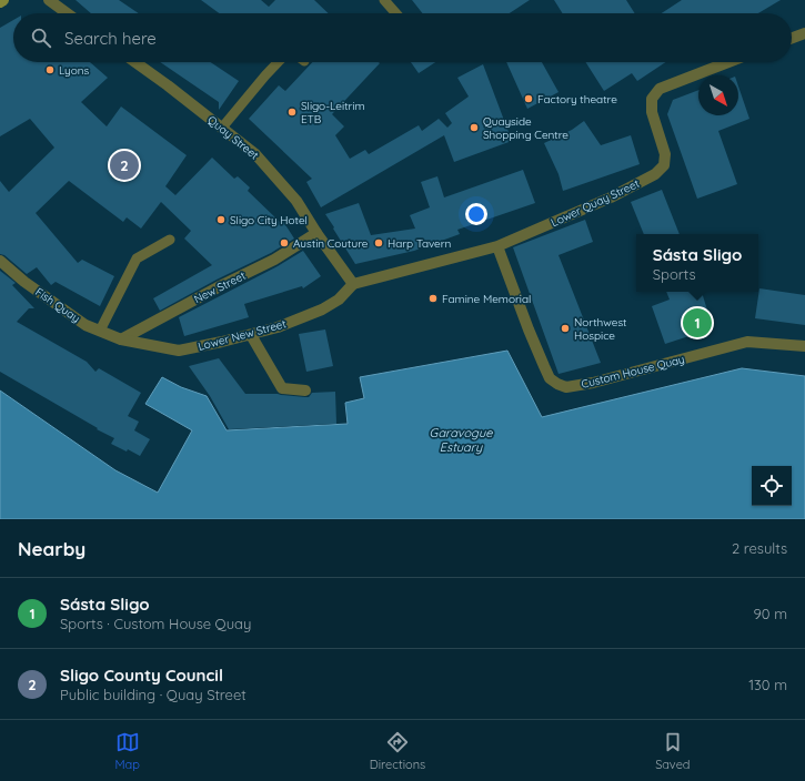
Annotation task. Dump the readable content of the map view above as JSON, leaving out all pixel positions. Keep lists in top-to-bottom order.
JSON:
{
  "streets": {
    "street": [
      "Quay Street",
      "Lower Quay Street",
      "New Street",
      "Fish Quay",
      "Lower New Street",
      "Custom House Quay"
    ]
  },
  "crossings": [
    ["Quay Street", "Lower Quay Street"],
    ["Quay Street", "New Street"],
    ["Quay Street", "Lower New Street"],
    ["Lower Quay Street", "Lower New Street"],
    ["Lower Quay Street", "Custom House Quay"],
    ["New Street", "Fish Quay"],
    ["New Street", "Lower New Street"],
    ["Fish Quay", "Lower New Street"]
  ],
  "water": ["Garavogue Estuary"],
  "places": [
    "Lyons",
    "Factory theatre",
    "Sligo-Leitrim ETB",
    "Quayside Shopping Centre",
    "Sligo City Hotel",
    "Austin Couture",
    "Harp Tavern",
    "Famine Memorial",
    "Northwest Hospice"
  ],
  "north": "bottom right",
  "page": {
    "search": "Search here",
    "pins": ["2", "1"],
    "popup": ["Sásta Sligo", "Sports"],
    "heading": ["Nearby", "2 results"],
    "list": [
      {
        "mark": "1",
        "name": "Sásta Sligo",
        "note": "Sports · Custom House Quay",
        "value": "90 m"
      },
      {
        "mark": "2",
        "name": "Sligo County Council",
        "note": "Public building · Quay Street",
        "value": "130 m"
      }
    ],
    "nav": ["Map", "Directions", "Saved"]
  }
}
